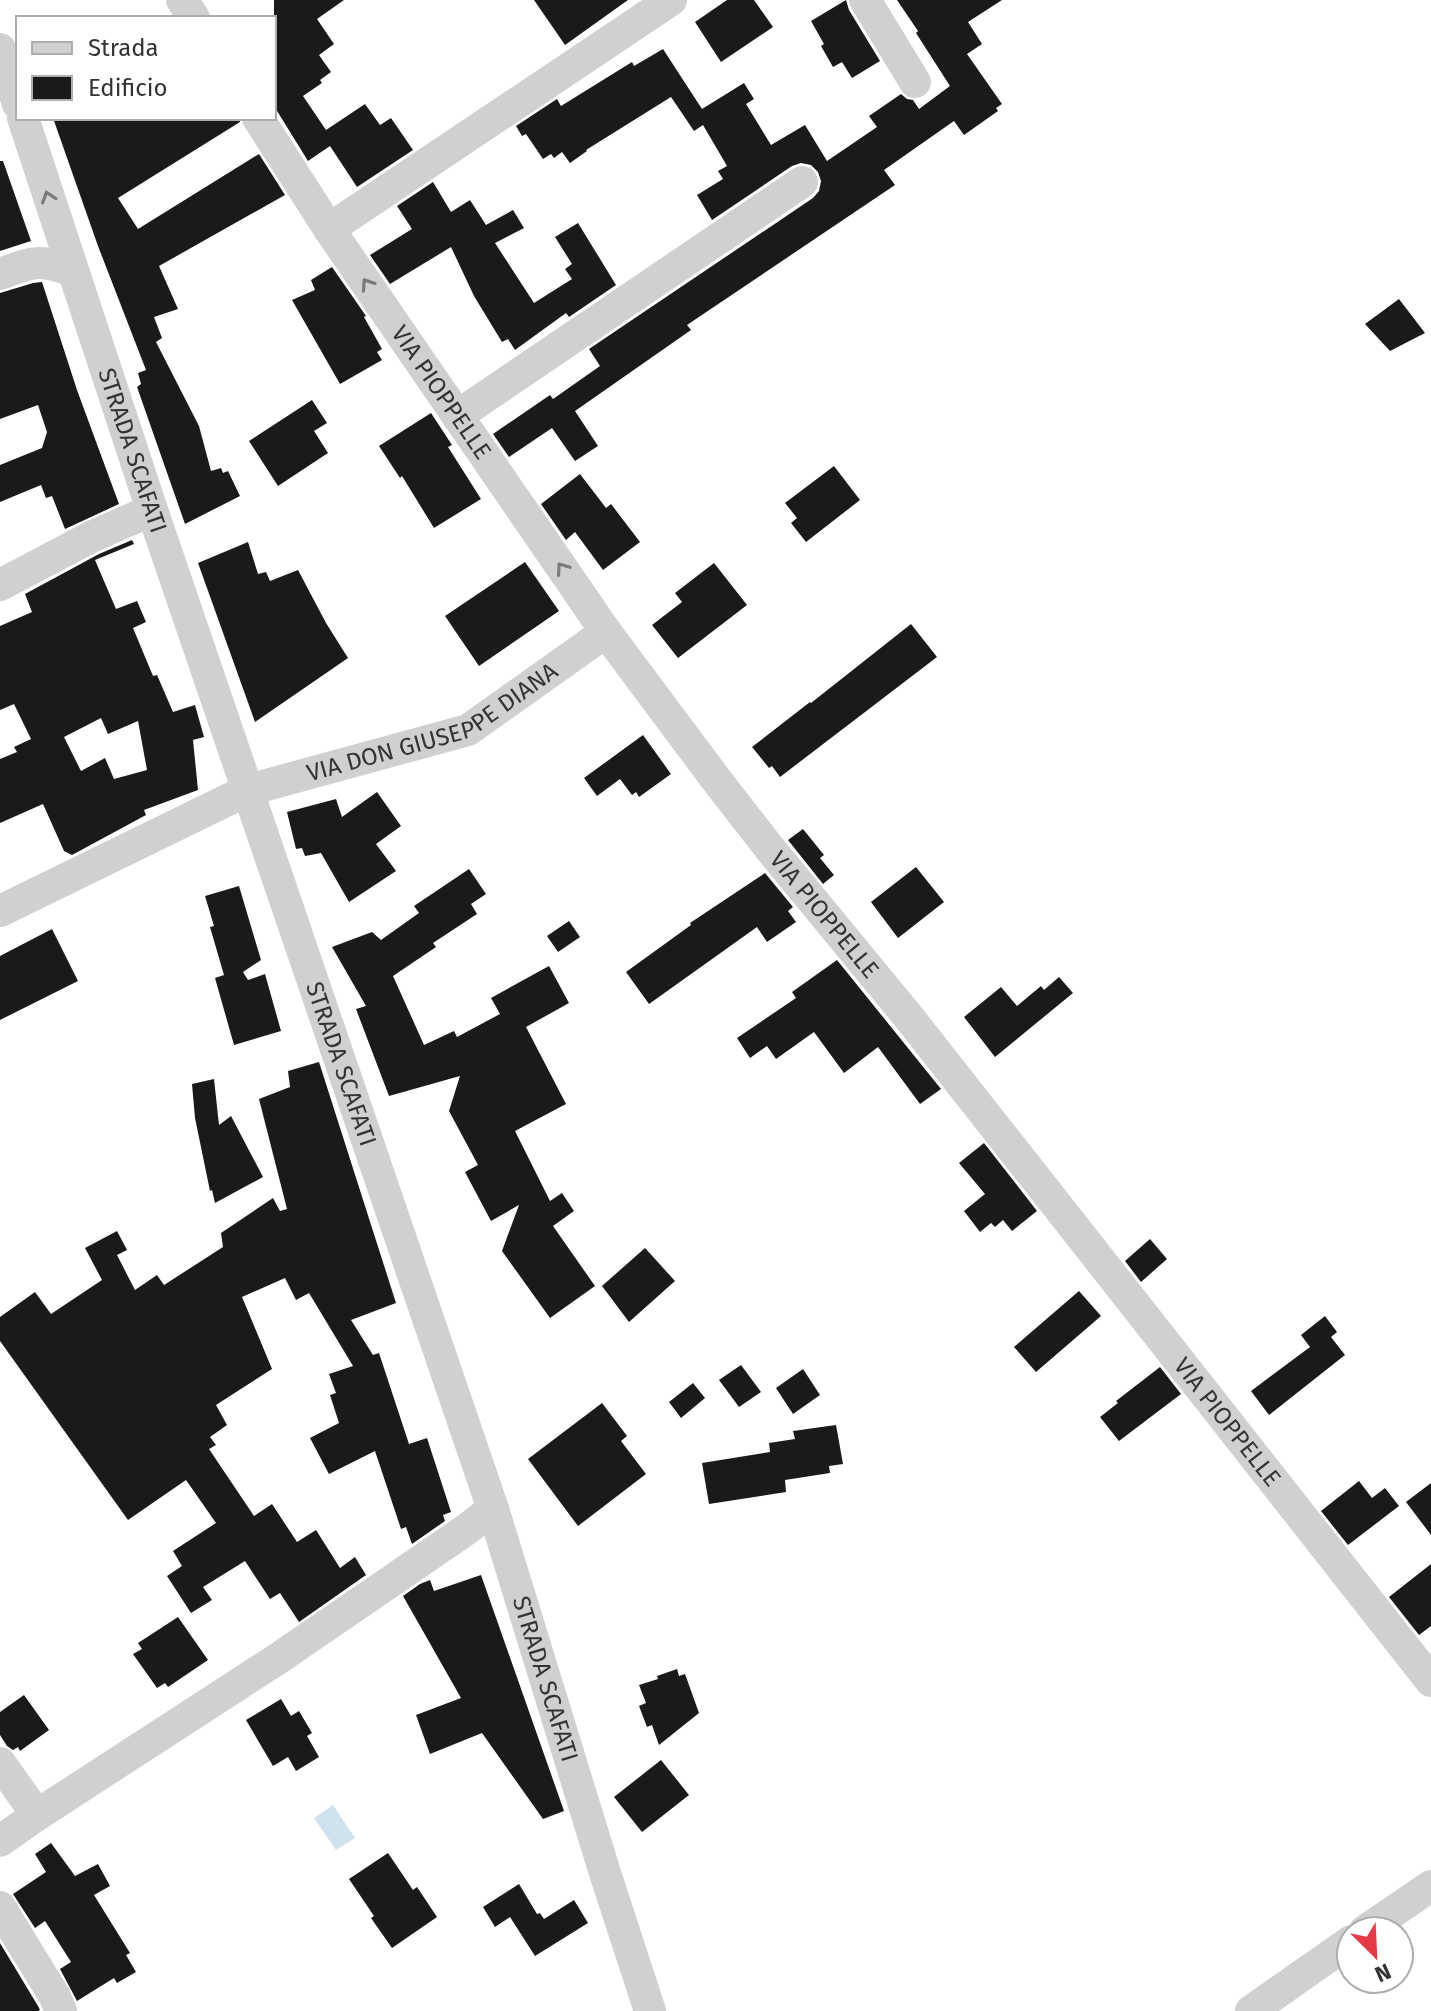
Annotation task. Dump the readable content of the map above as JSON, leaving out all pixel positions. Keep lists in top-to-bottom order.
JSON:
{
  "streets": {
    "street": ["VIA PIOPPELLE", "STRADA SCAFATI", "VIA DON GIUSEPPE DIANA"]
  },
  "crossings": [
    ["VIA PIOPPELLE", "VIA DON GIUSEPPE DIANA"],
    ["STRADA SCAFATI", "VIA DON GIUSEPPE DIANA"]
  ],
  "legend": ["Strada", "Edificio"],
  "north": "bottom right"
}
